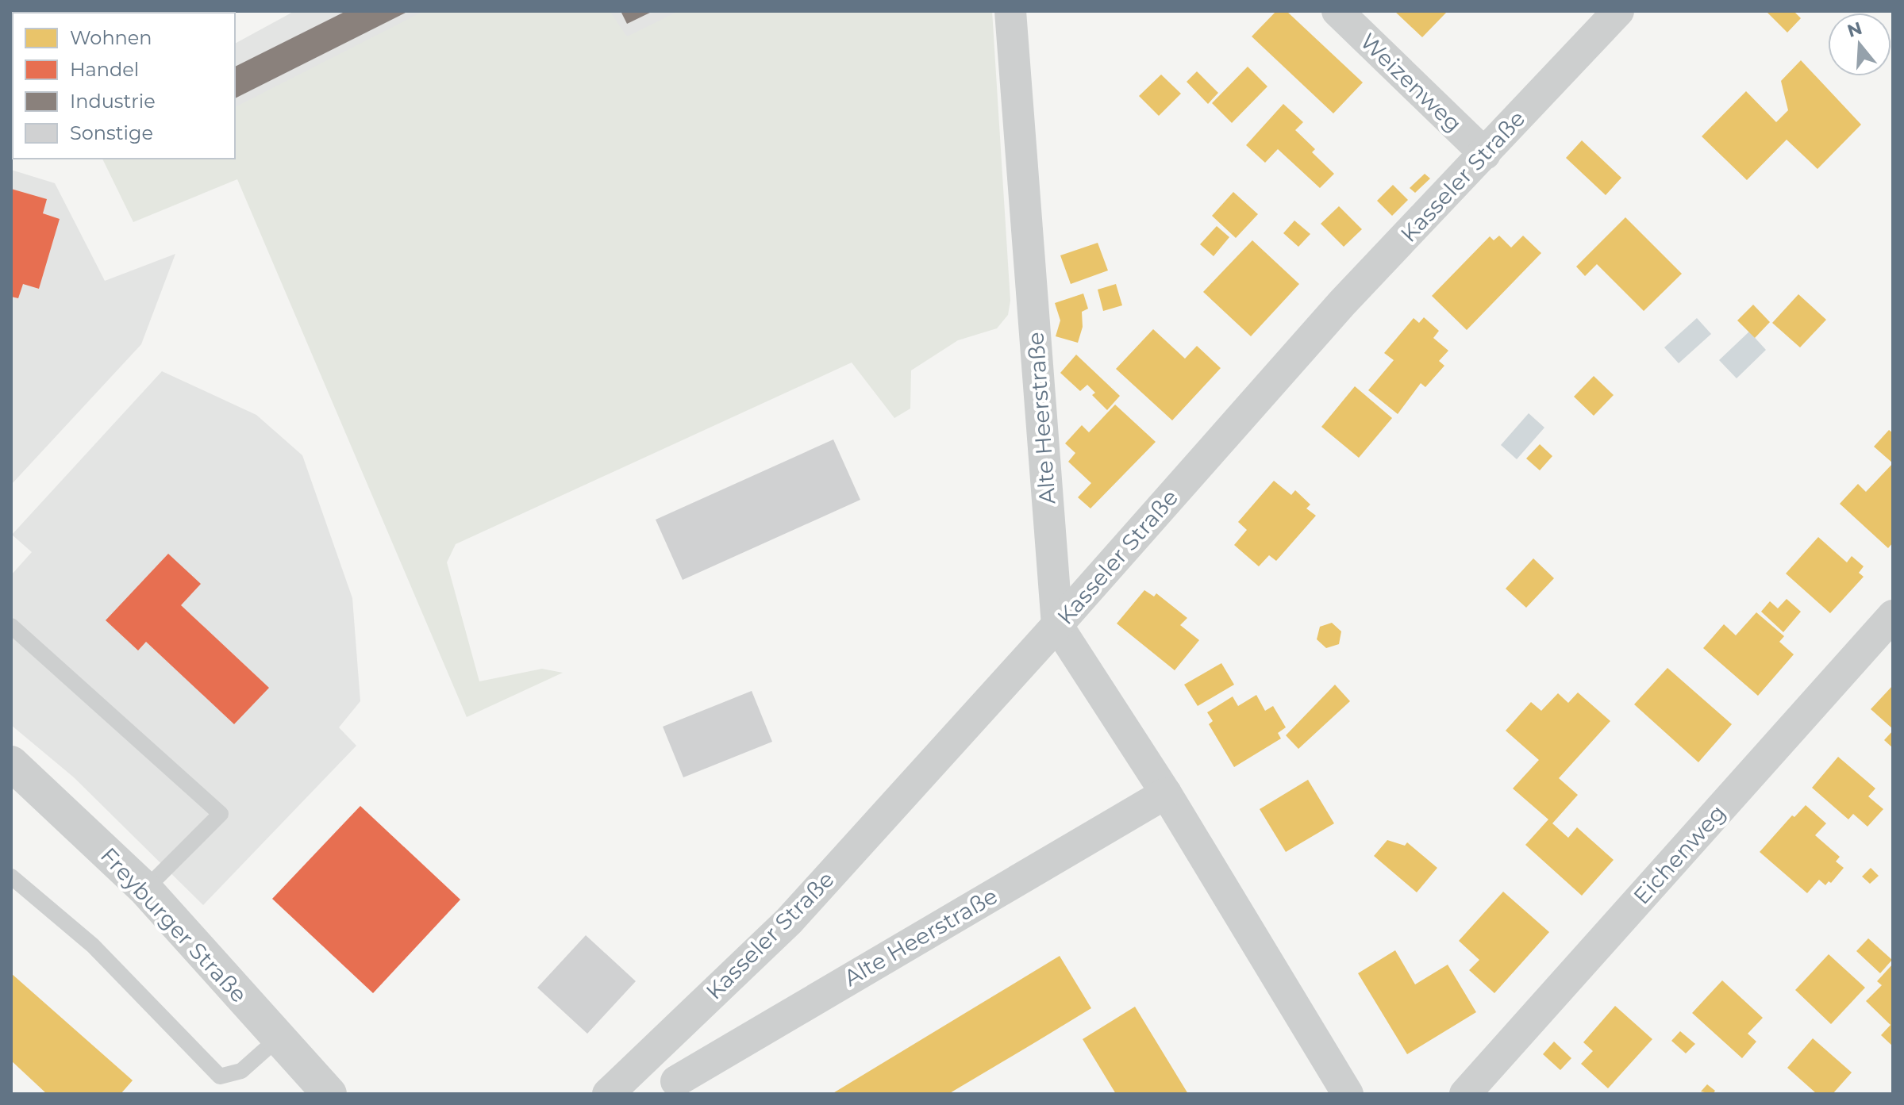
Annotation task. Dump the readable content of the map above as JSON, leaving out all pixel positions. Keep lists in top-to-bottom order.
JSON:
{
  "streets": {
    "street": [
      "Weizenweg",
      "Kasseler Straße",
      "Alte Heerstraße",
      "Eichenweg",
      "Freyburger Straße"
    ]
  },
  "crossings": [
    ["Weizenweg", "Kasseler Straße"],
    ["Kasseler Straße", "Alte Heerstraße"]
  ],
  "legend": [
    "Wohnen",
    "Handel",
    "Industrie",
    "Sonstige"
  ],
  "north": "top"
}
